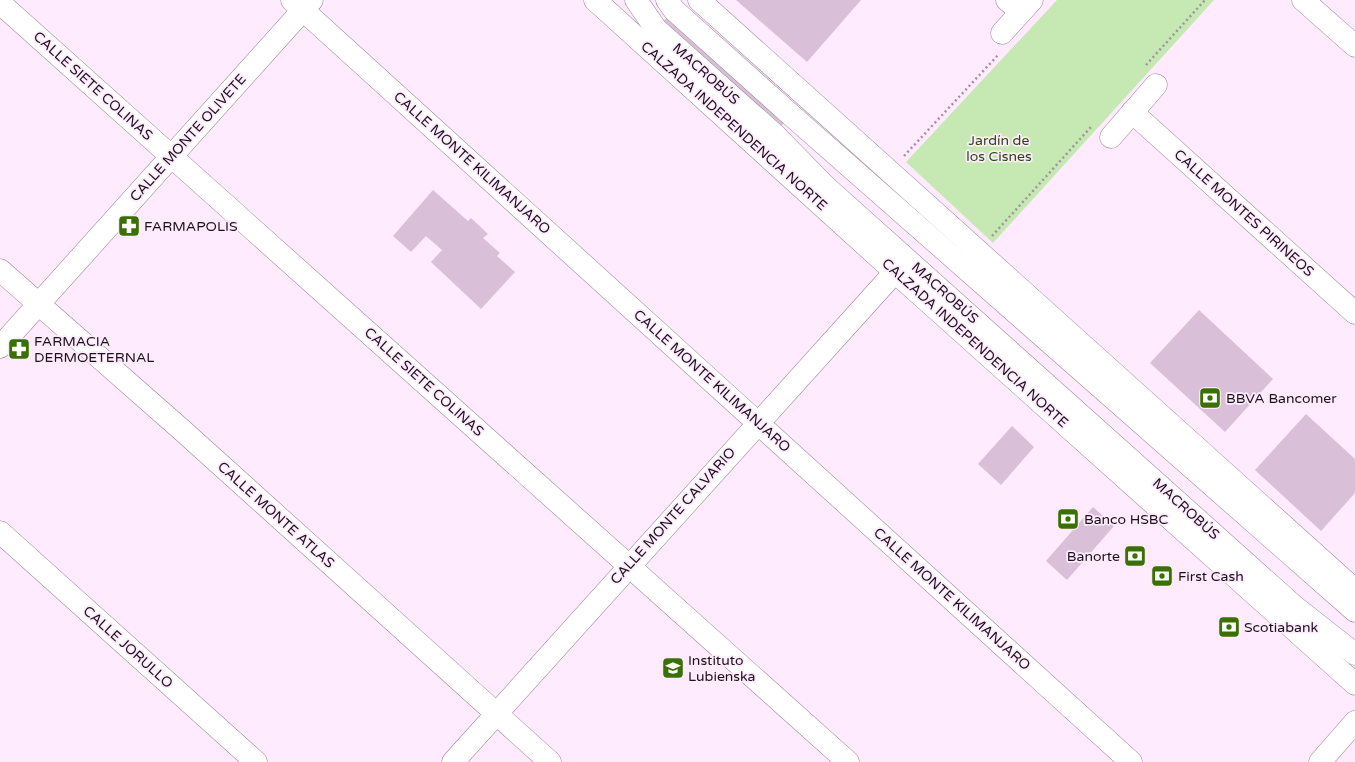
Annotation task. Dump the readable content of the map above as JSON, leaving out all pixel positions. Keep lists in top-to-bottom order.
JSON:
{
  "streets": {
    "street": [
      "MACROBÚS",
      "CALLE SIETE COLINAS",
      "CALZADA INDEPENDENCIA NORTE",
      "CALLE MONTE OLIVETE",
      "CALLE MONTE KILIMANJARO",
      "CALLE MONTES PIRINEOS",
      "CALLE MONTE ATLAS",
      "CALLE MONTE CALVARIO",
      "CALLE JORULLO"
    ]
  },
  "crossings": [
    ["CALLE SIETE COLINAS", "CALLE MONTE OLIVETE"],
    ["CALLE SIETE COLINAS", "CALLE MONTE CALVARIO"],
    ["CALZADA INDEPENDENCIA NORTE", "CALLE MONTE CALVARIO"],
    ["CALLE MONTE OLIVETE", "CALLE MONTE KILIMANJARO"],
    ["CALLE MONTE OLIVETE", "CALLE MONTE ATLAS"],
    ["CALLE MONTE KILIMANJARO", "CALLE MONTE CALVARIO"],
    ["CALLE MONTE ATLAS", "CALLE MONTE CALVARIO"]
  ],
  "parks": ["Jardín de los Cisnes"],
  "places": {
    "pharmacy": ["FARMAPOLIS", "FARMACIA DERMOETERNAL"],
    "bank": [
      "BBVA Bancomer",
      "Banco HSBC",
      "Banorte",
      "First Cash",
      "Scotiabank"
    ],
    "school or university": ["Instituto Lubienska"]
  }
}
